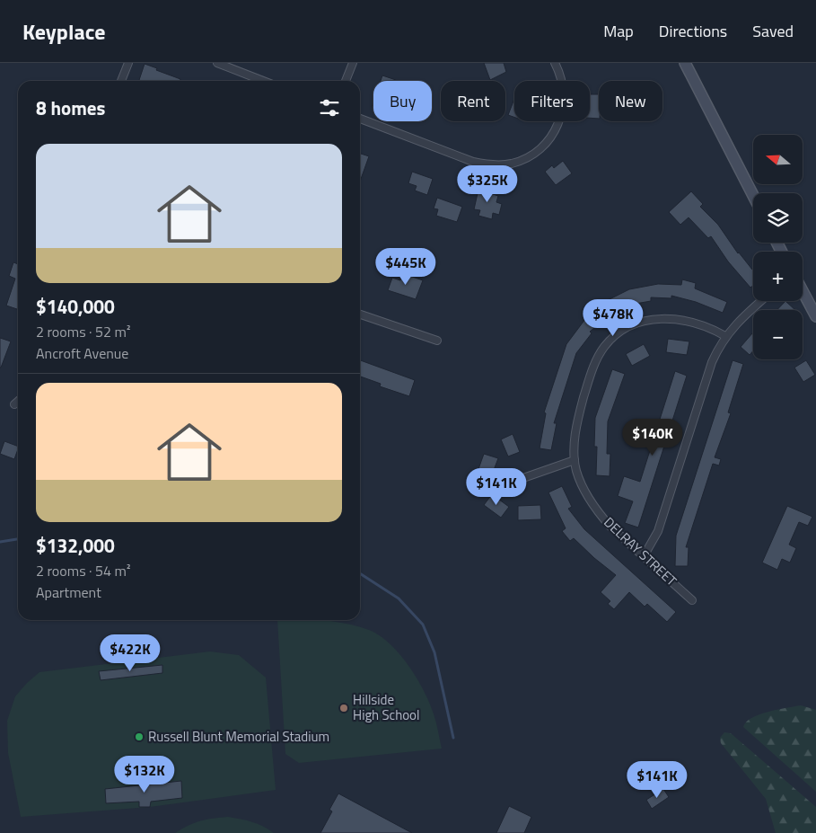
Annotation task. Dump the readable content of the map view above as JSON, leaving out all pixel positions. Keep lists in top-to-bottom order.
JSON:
{
  "streets": {
    "street": ["DELRAY STREET"]
  },
  "places": ["Hillside High School", "Russell Blunt Memorial Stadium"],
  "north": "left",
  "page": {
    "header": "Keyplace",
    "nav": ["Map", "Directions", "Saved"],
    "chip": [
      "Buy",
      "Rent",
      "Filters",
      "New"
    ],
    "heading": "8 homes",
    "map_buttons": ["+", "−"],
    "list": [
      {
        "name": "$140,000",
        "note": "2 rooms · 52 m² · Ancroft Avenue"
      },
      {
        "name": "$132,000",
        "note": "2 rooms · 54 m² · Apartment"
      }
    ],
    "price": [
      "$325K",
      "$445K",
      "$478K",
      "$140K",
      "$141K",
      "$422K",
      "$132K",
      "$141K"
    ]
  }
}
